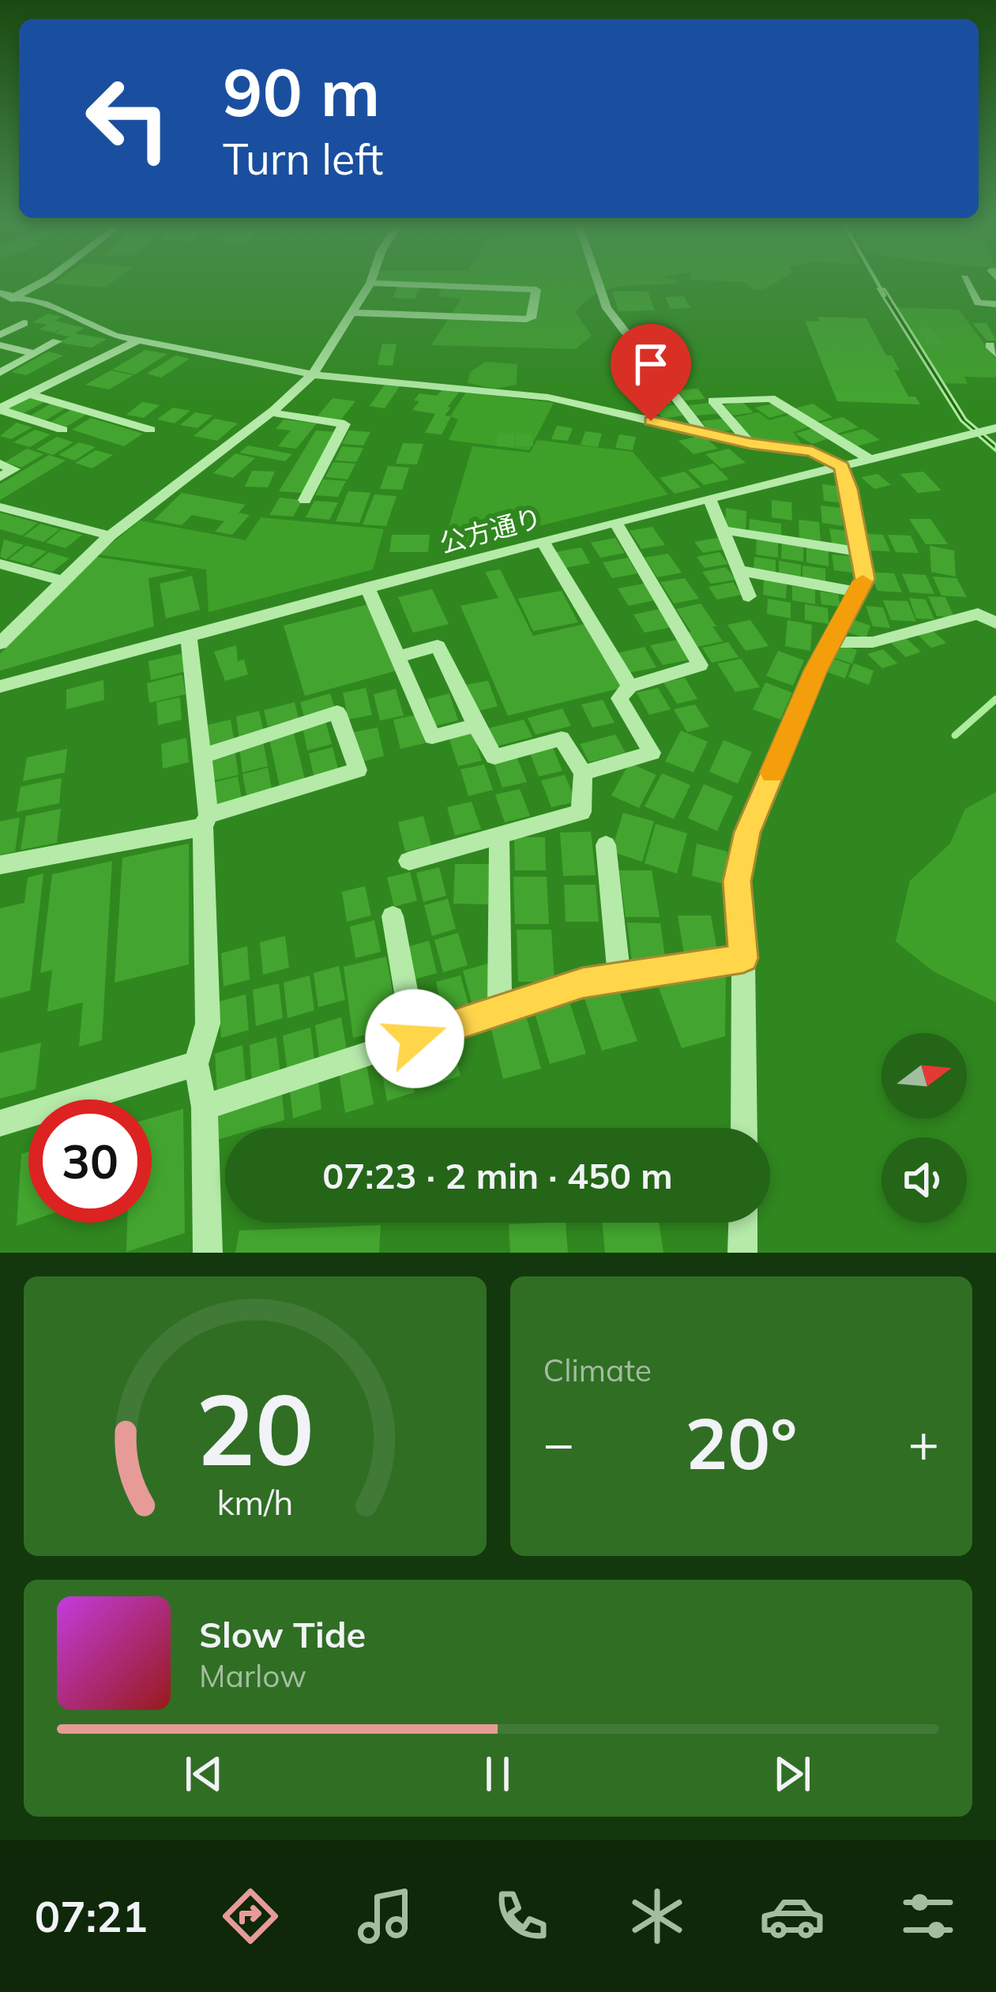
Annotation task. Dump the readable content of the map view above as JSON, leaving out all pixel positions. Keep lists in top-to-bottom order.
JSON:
{
  "streets": {
    "street": ["公方通り"]
  },
  "north": "right",
  "page": {
    "turn": ["90 m", "Turn left"],
    "limit": "30",
    "trip": "07:23 · 2 min · 450 m",
    "tile": "Climate",
    "heat": ["−", "20°", "+"],
    "song": ["Slow Tide", "Marlow"],
    "tabs": "07:21",
    "gauge": ["20", "km/h"]
  }
}
